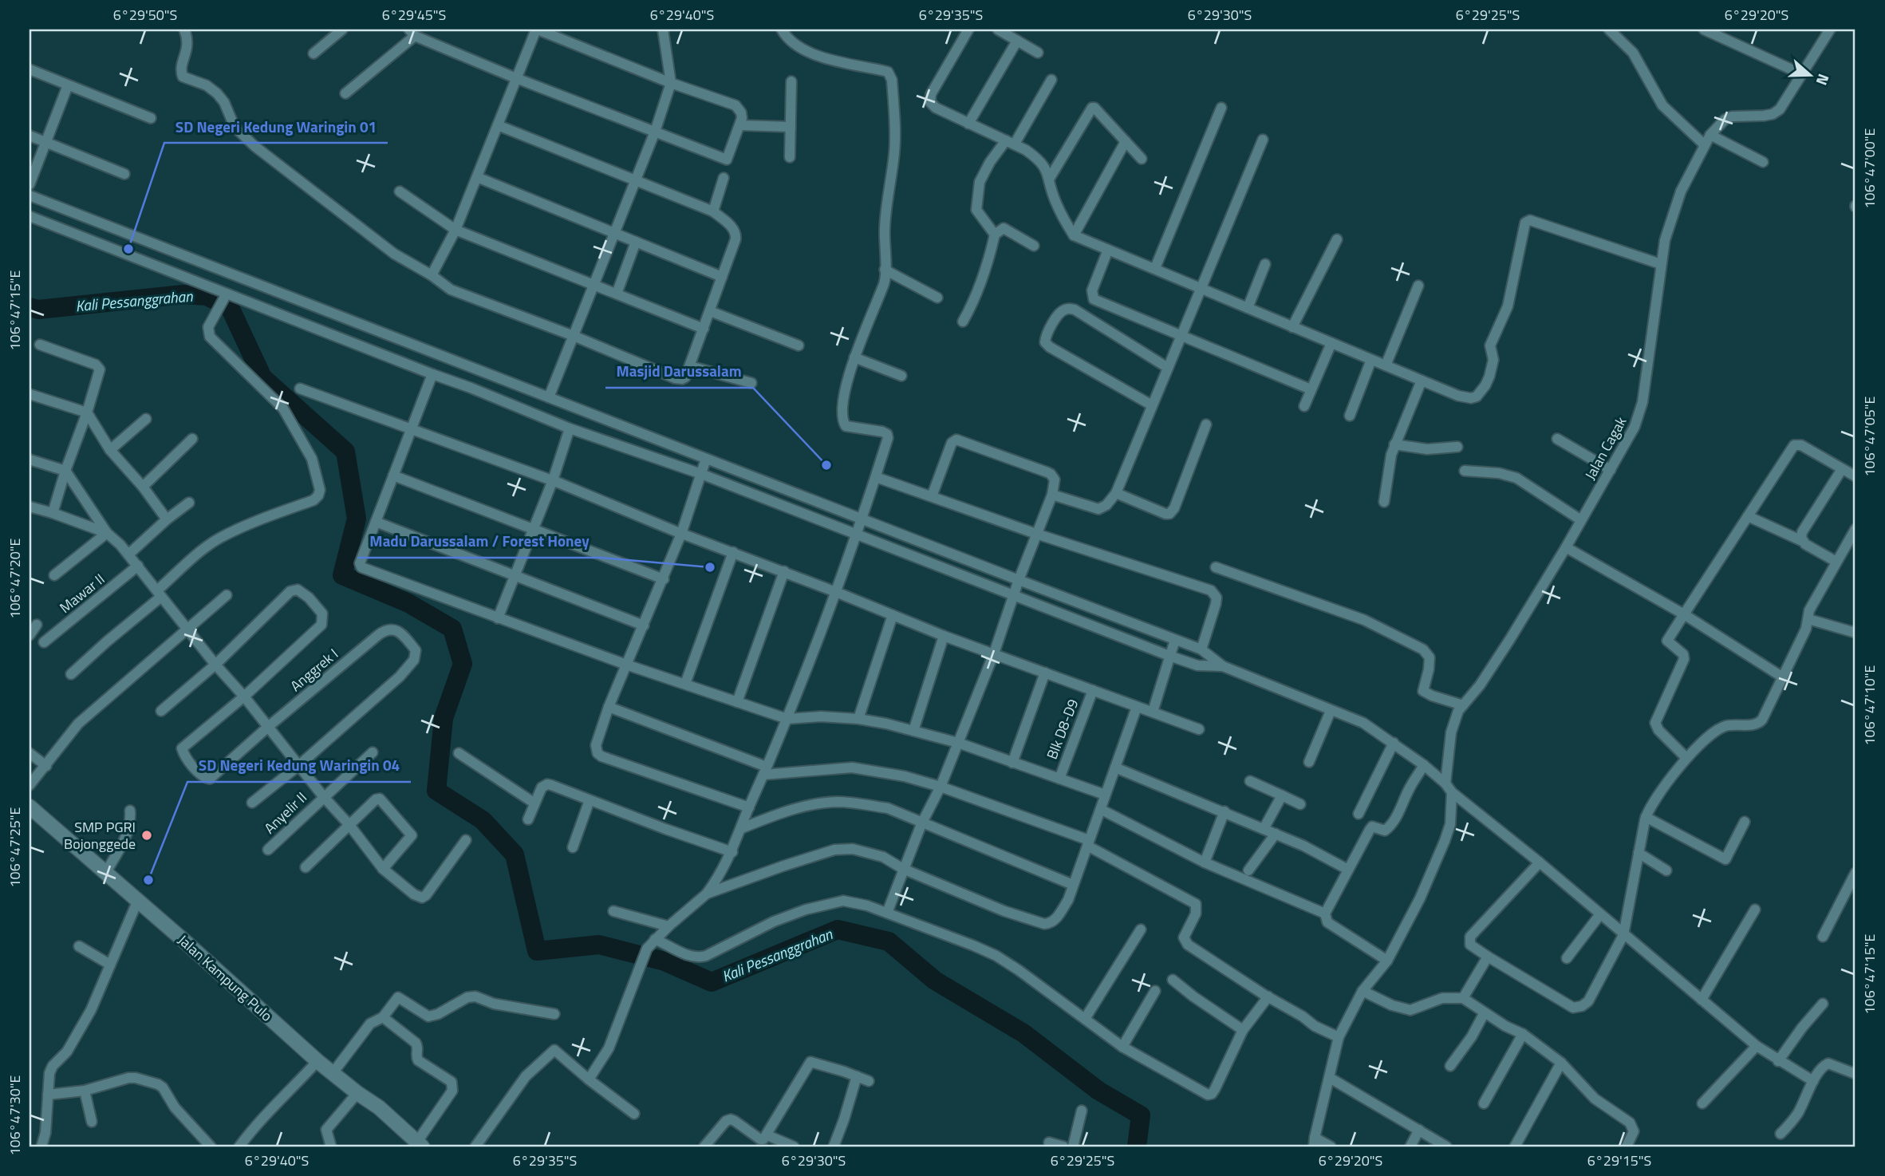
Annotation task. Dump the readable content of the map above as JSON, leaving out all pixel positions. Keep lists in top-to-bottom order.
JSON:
{
  "streets": {
    "street": [
      "Jalan Cagak",
      "Mawar II",
      "Anggrek I",
      "Blk D8-D9",
      "Anyelir II",
      "Jalan Kampung Pulo"
    ]
  },
  "water": ["Kali Pessanggrahan"],
  "places": [
    "SD Negeri Kedung Waringin 01",
    "Masjid Darussalam",
    "Madu Darussalam / Forest Honey",
    "SMP PGRI Bojonggede",
    "SD Negeri Kedung Waringin 04"
  ],
  "north": "right",
  "coordinates": [
    "6°29'50\"S",
    "6°29'45\"S",
    "6°29'40\"S",
    "6°29'35\"S",
    "6°29'30\"S",
    "6°29'25\"S",
    "6°29'20\"S",
    "106°47'00\"E",
    "106°47'15\"E",
    "106°47'05\"E",
    "106°47'20\"E",
    "106°47'10\"E",
    "106°47'25\"E",
    "106°47'30\"E",
    "6°29'15\"S"
  ]
}
